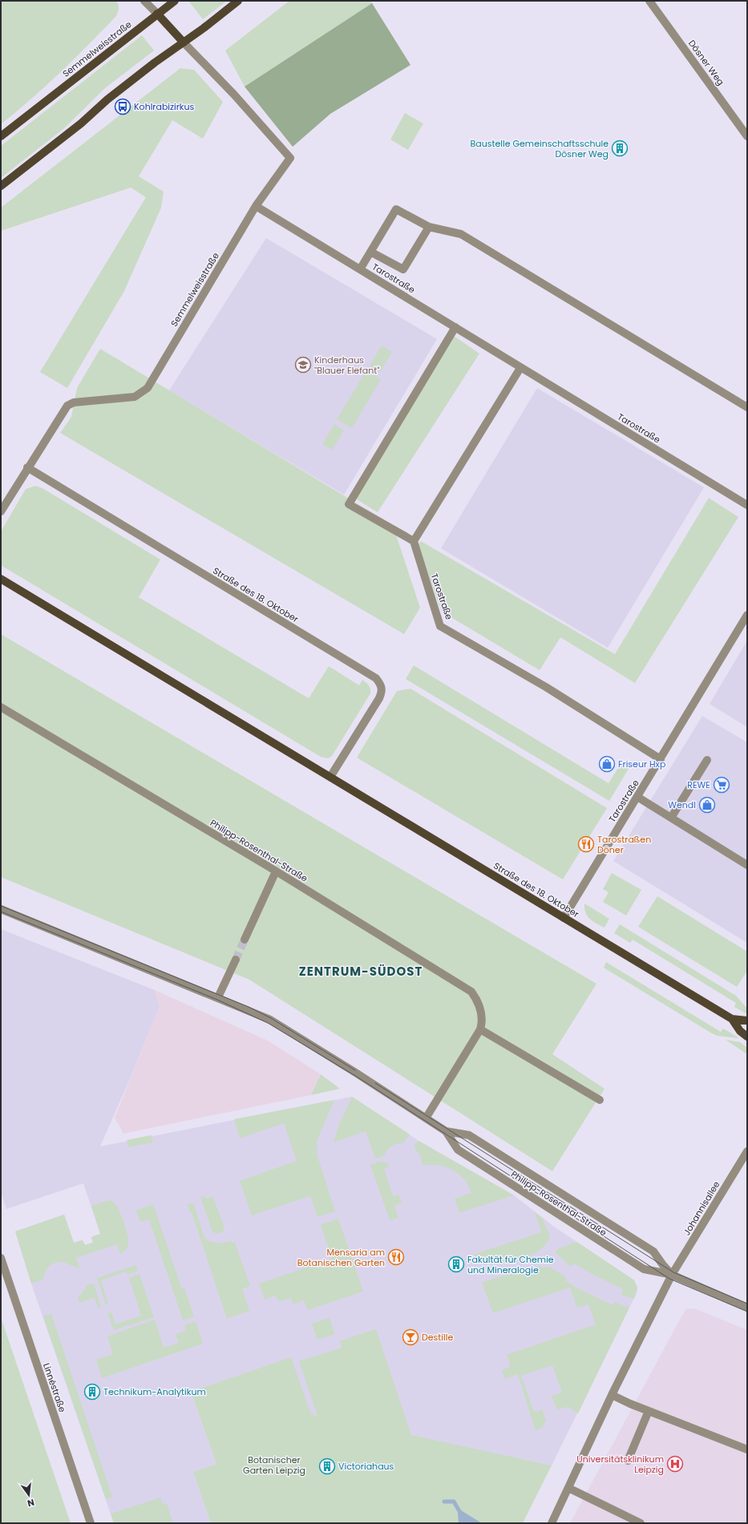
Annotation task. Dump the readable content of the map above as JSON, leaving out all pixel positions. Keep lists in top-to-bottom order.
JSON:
{
  "streets": {
    "main road": ["Semmelweisstraße", "Straße des 18. Oktober"],
    "street": [
      "Dösner Weg",
      "Tarostraße",
      "Philipp-Rosenthal-Straße",
      "Johannisallee",
      "Linnéstraße"
    ]
  },
  "crossings": [
    ["Semmelweisstraße", "Tarostraße"],
    ["Semmelweisstraße", "Straße des 18. Oktober"],
    ["Tarostraße", "Straße des 18. Oktober"],
    ["Philipp-Rosenthal-Straße", "Johannisallee"]
  ],
  "districts": ["ZENTRUM-SÜDOST"],
  "parks": ["Botanischer Garten Leipzig"],
  "places": {
    "bus stop": ["Kohlrabizirkus"],
    "building": [
      "Baustelle Gemeinschaftsschule Dösner Weg",
      "Fakultät für Chemie und Mineralogie",
      "Technikum-Analytikum",
      "Victoriahaus"
    ],
    "school or university": ["Kinderhaus \"Blauer Elefant\""],
    "shop": ["Friseur Hxp", "Wendl"],
    "supermarket": ["REWE"],
    "restaurant": ["Tarostraßen Döner", "Mensaria am Botanischen Garten"],
    "bar": ["Destille"],
    "hospital": ["Universitätsklinikum Leipzig"]
  },
  "north": "bottom"
}
